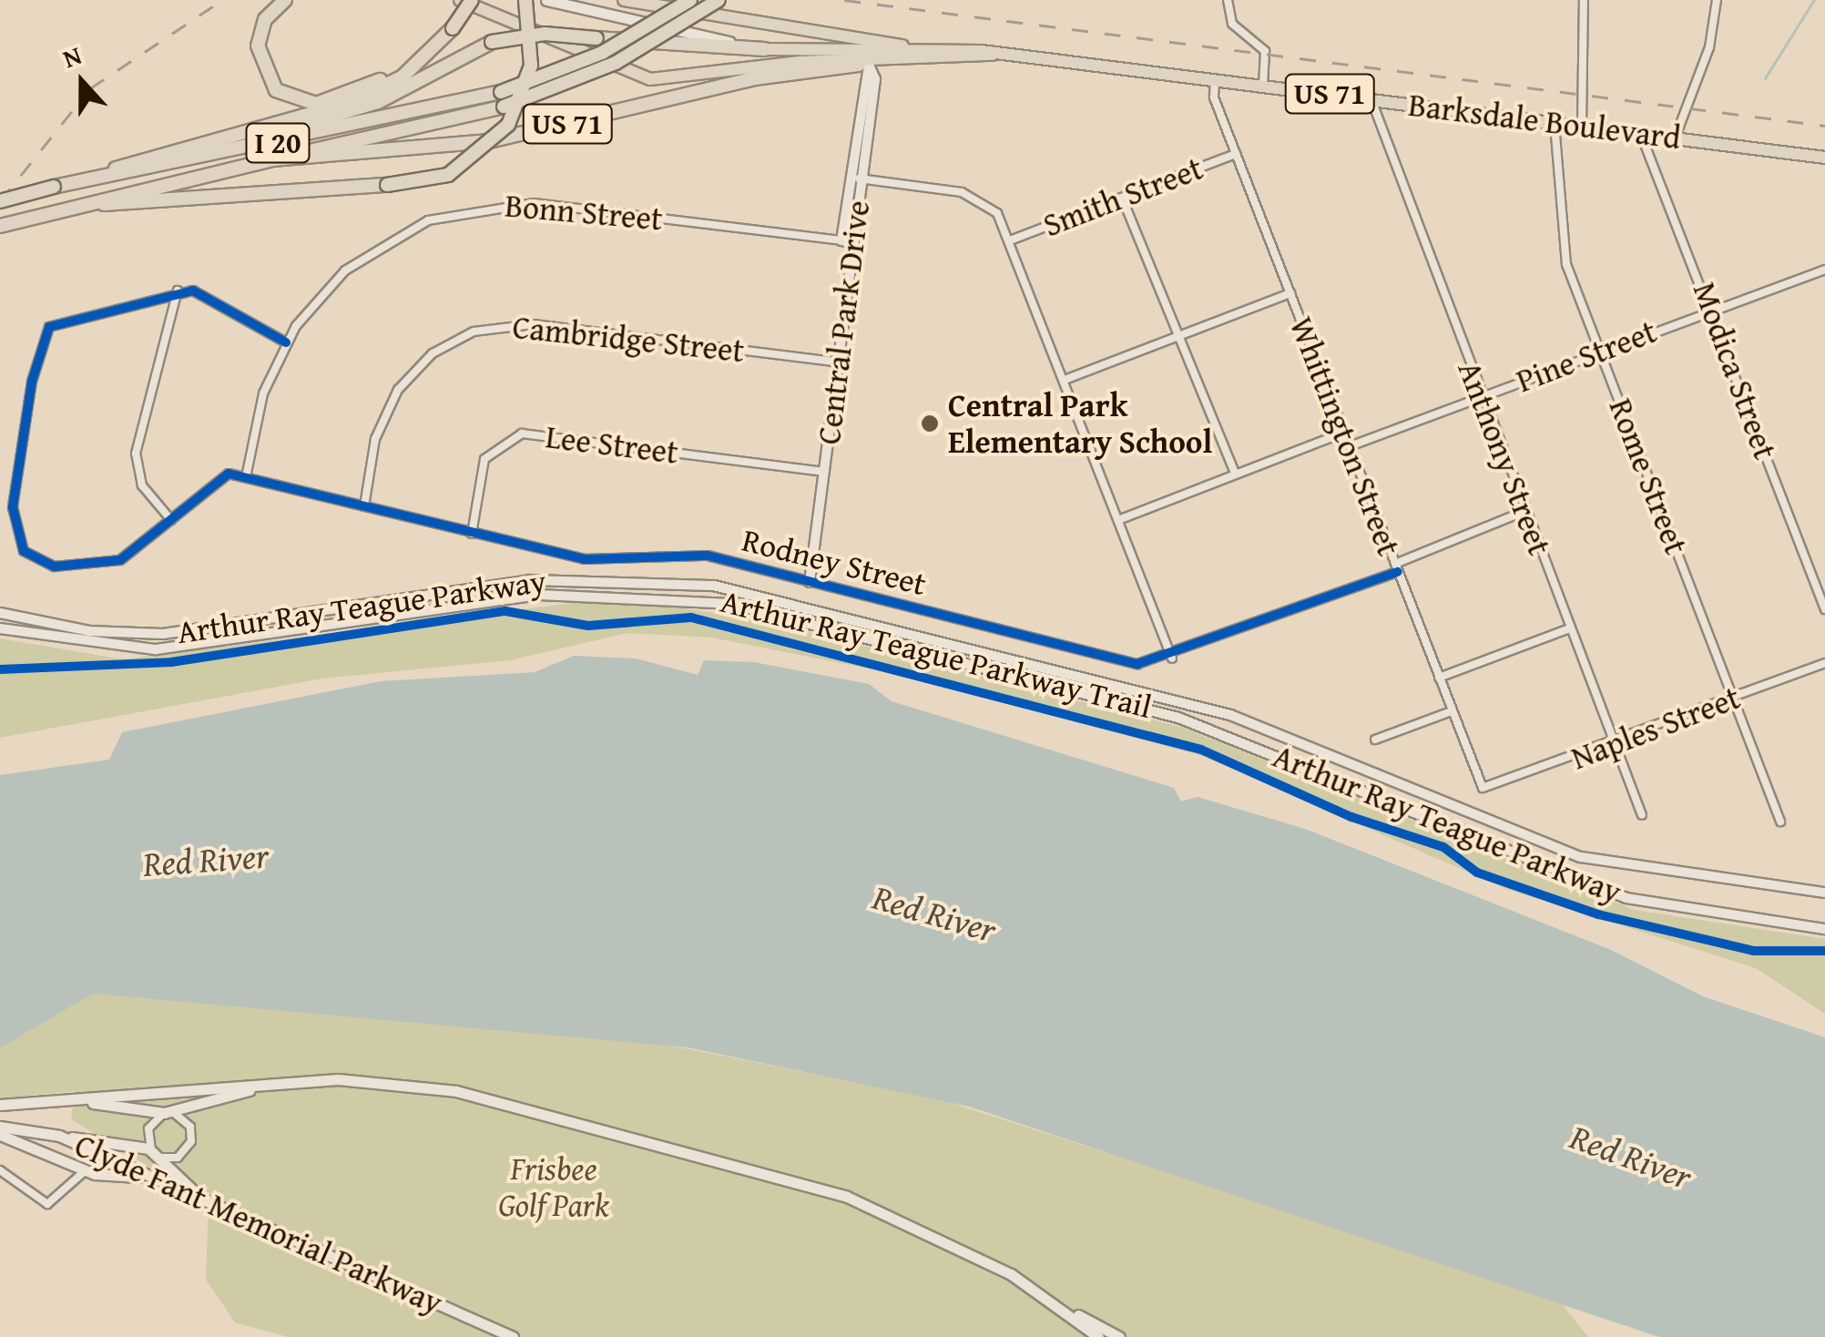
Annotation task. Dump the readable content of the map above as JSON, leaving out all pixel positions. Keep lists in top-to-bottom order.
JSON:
{
  "streets": {
    "highway": ["US 71", "I 20"],
    "main road": ["Barksdale Boulevard", "Clyde Fant Memorial Parkway"],
    "street": [
      "Smith Street",
      "Bonn Street",
      "Central Park Drive",
      "Cambridge Street",
      "Pine Street",
      "Modica Street",
      "Whittington Street",
      "Lee Street",
      "Anthony Street",
      "Rome Street",
      "Rodney Street",
      "Arthur Ray Teague Parkway",
      "Naples Street"
    ],
    "cycle path": ["Arthur Ray Teague Parkway Trail"]
  },
  "crossings": [
    ["US 71", "Barksdale Boulevard"],
    ["US 71", "I 20"],
    ["US 71", "Central Park Drive"],
    ["Barksdale Boulevard", "Central Park Drive"],
    ["Barksdale Boulevard", "Modica Street"],
    ["Barksdale Boulevard", "Whittington Street"],
    ["Barksdale Boulevard", "Anthony Street"],
    ["Barksdale Boulevard", "Rome Street"],
    ["Smith Street", "Whittington Street"],
    ["Bonn Street", "Central Park Drive"],
    ["Bonn Street", "Rodney Street"],
    ["Central Park Drive", "Cambridge Street"],
    ["Central Park Drive", "Lee Street"],
    ["Central Park Drive", "Rodney Street"],
    ["Cambridge Street", "Rodney Street"],
    ["Pine Street", "Modica Street"],
    ["Pine Street", "Whittington Street"],
    ["Pine Street", "Anthony Street"],
    ["Pine Street", "Rome Street"],
    ["Whittington Street", "Rodney Street"],
    ["Whittington Street", "Naples Street"],
    ["Lee Street", "Rodney Street"],
    ["Anthony Street", "Rodney Street"],
    ["Anthony Street", "Naples Street"],
    ["Rome Street", "Naples Street"]
  ],
  "water": ["Red River"],
  "parks": ["Frisbee Golf Park"],
  "places": ["Central Park Elementary School"],
  "north": "top"
}
